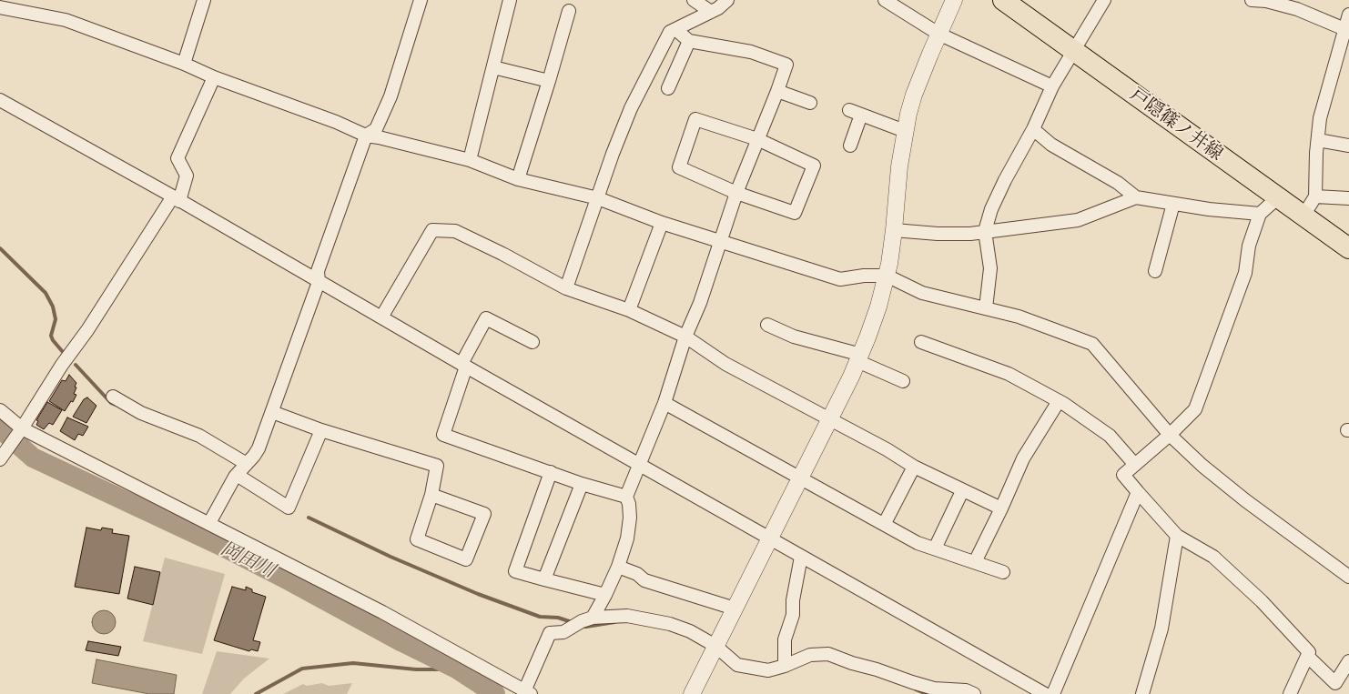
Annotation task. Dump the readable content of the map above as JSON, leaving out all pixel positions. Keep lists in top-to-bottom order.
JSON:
{
  "streets": {
    "main road": ["戸隠篠ノ井線"]
  },
  "water": ["岡田川"]
}
